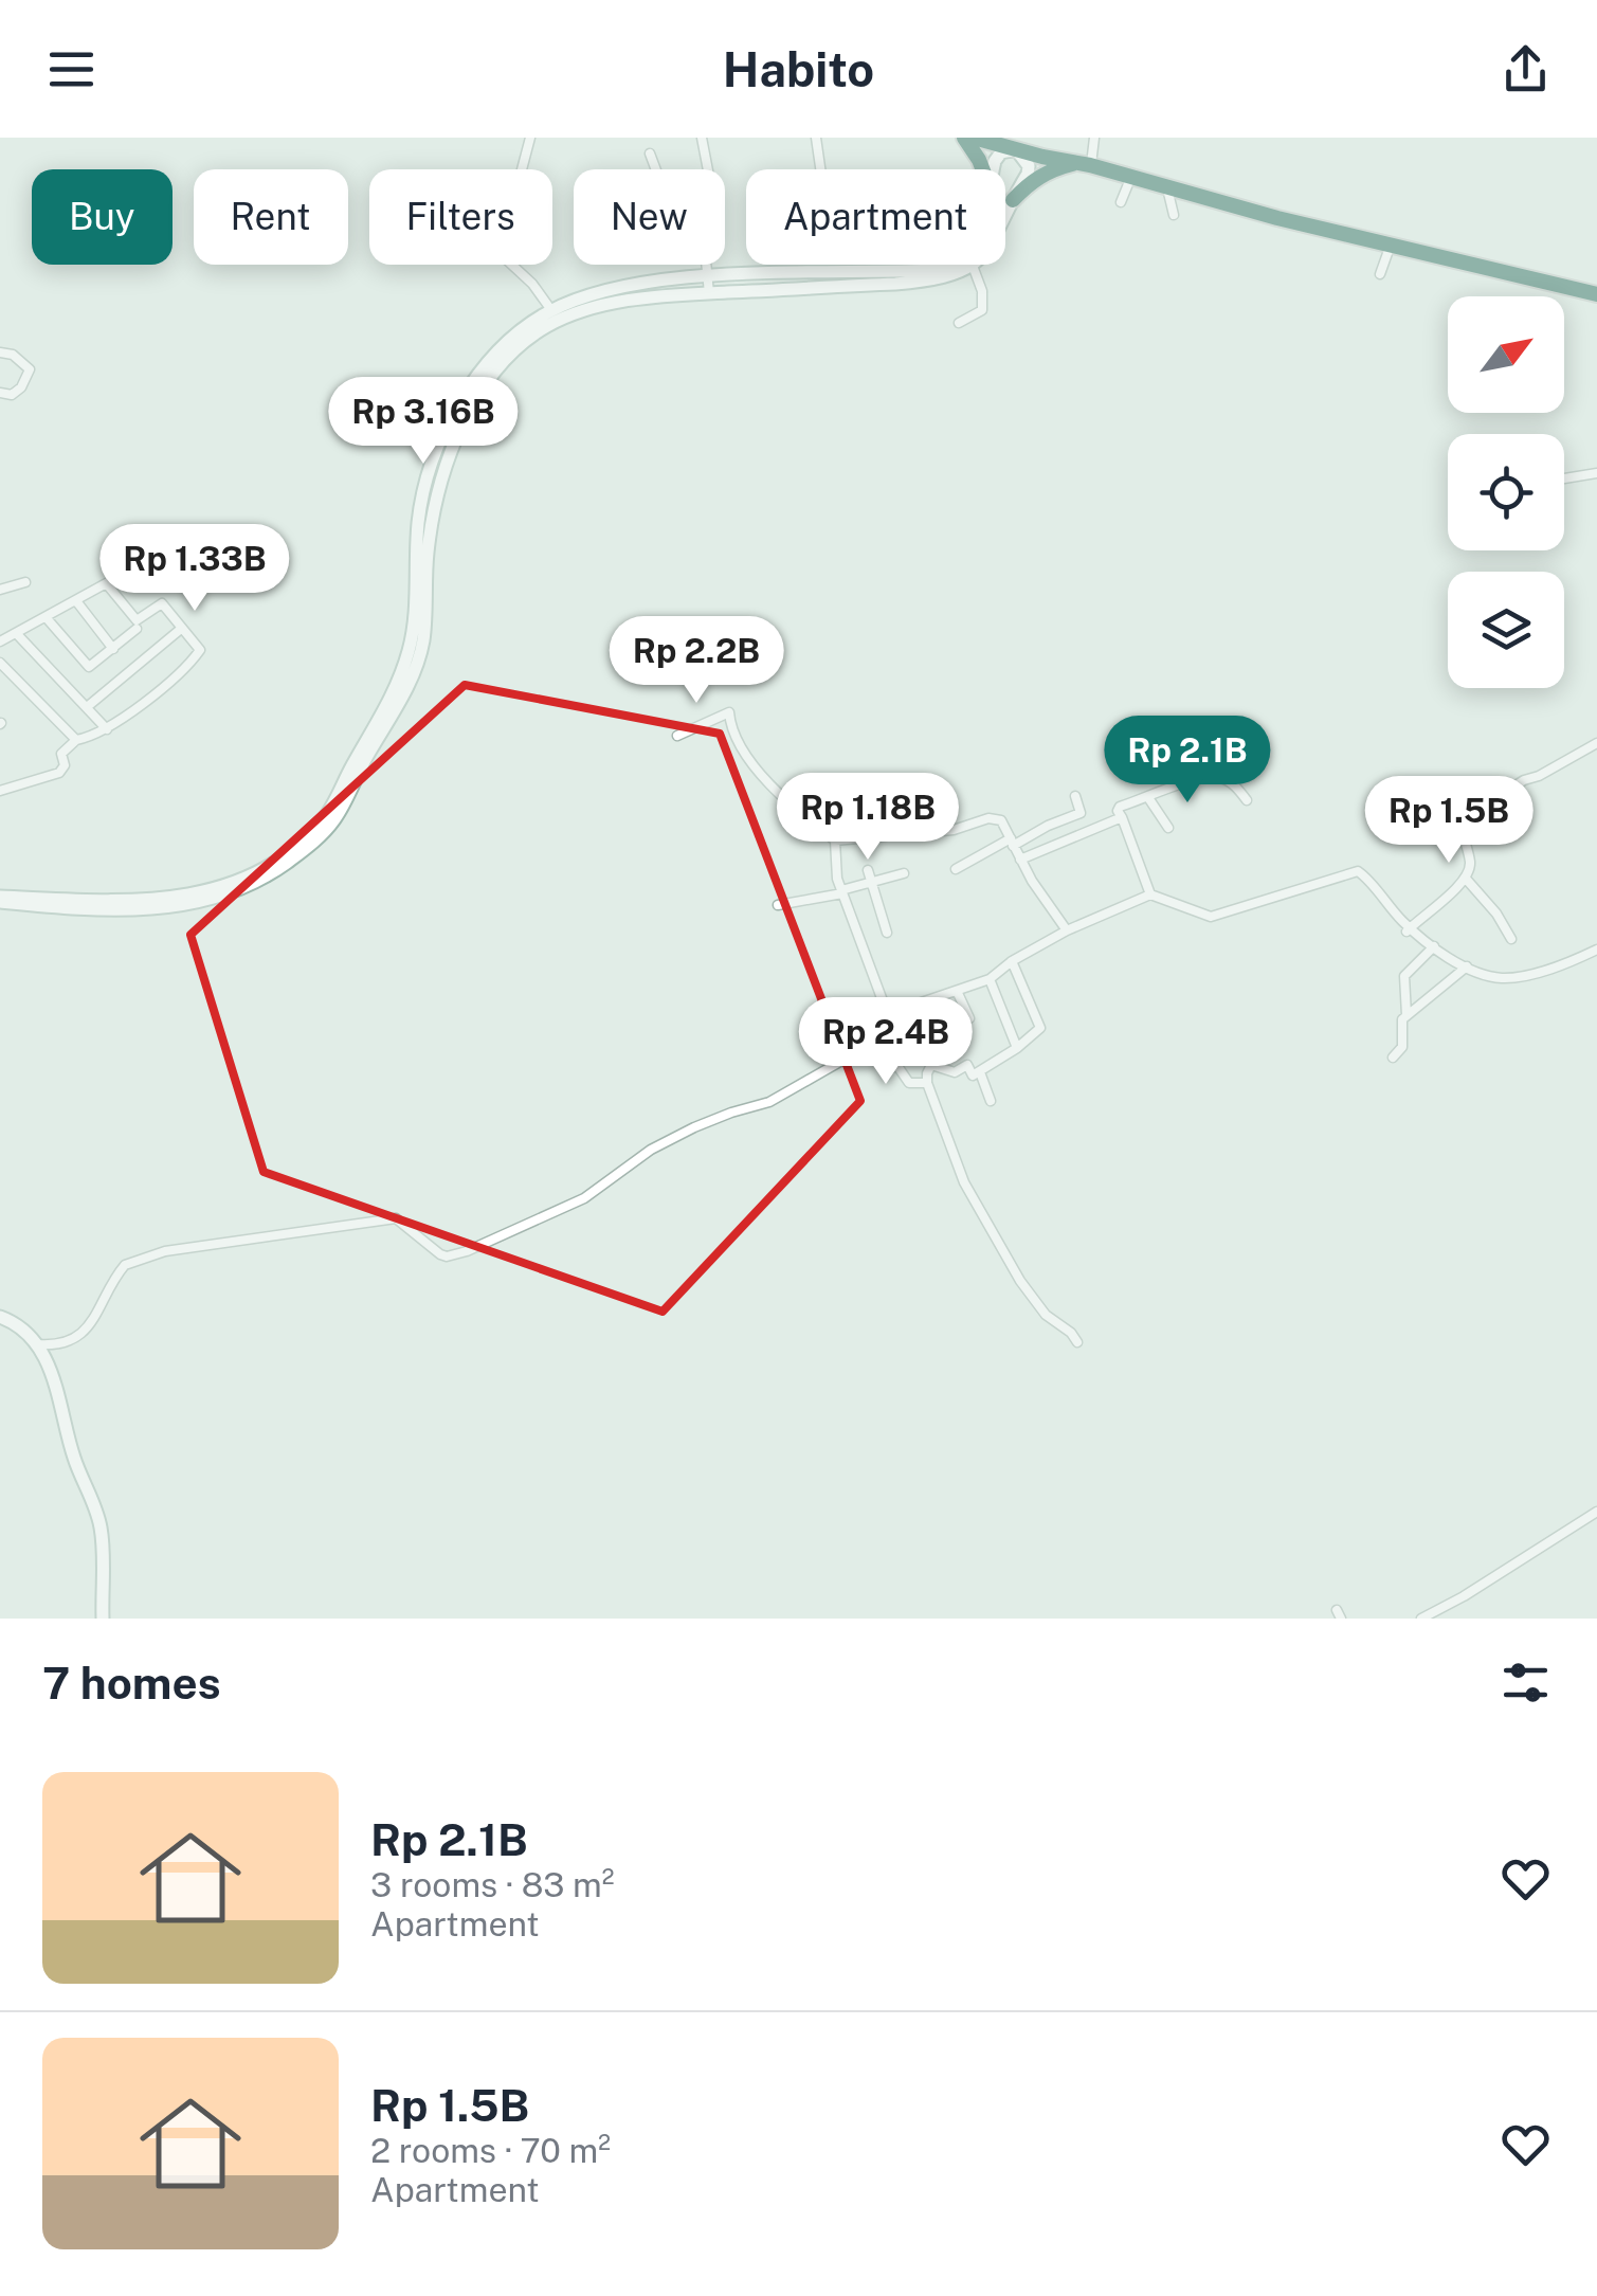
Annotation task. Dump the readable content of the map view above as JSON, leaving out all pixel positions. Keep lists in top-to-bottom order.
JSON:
{
  "north": "top right",
  "page": {
    "header": "Habito",
    "chip": [
      "Buy",
      "Rent",
      "Filters",
      "New",
      "Apartment"
    ],
    "price": [
      "Rp 3.16B",
      "Rp 1.33B",
      "Rp 2.2B",
      "Rp 2.1B",
      "Rp 1.18B",
      "Rp 1.5B",
      "Rp 2.4B"
    ],
    "heading": "7 homes",
    "list": [
      {
        "name": "Rp 2.1B",
        "note": "3 rooms · 83 m² · Apartment"
      },
      {
        "name": "Rp 1.5B",
        "note": "2 rooms · 70 m² · Apartment"
      }
    ]
  }
}
